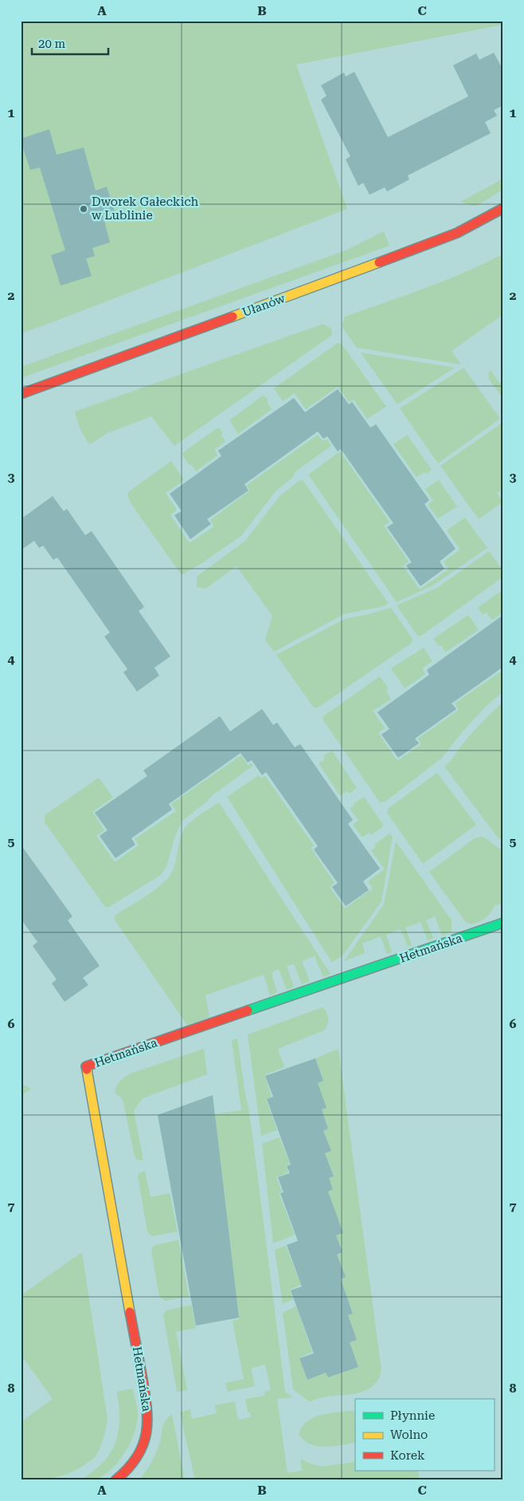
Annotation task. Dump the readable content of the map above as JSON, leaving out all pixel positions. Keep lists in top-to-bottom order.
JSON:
{
  "streets": {
    "street": ["Ułanów", "Hetmańska"]
  },
  "places": ["Dworek Gałeckich w Lublinie"],
  "legend": ["Płynnie", "Wolno", "Korek"],
  "scale_bar": "20 m",
  "grid": {
    "columns": ["A", "B", "C"],
    "rows": [
      "1",
      "2",
      "3",
      "4",
      "5",
      "6",
      "7",
      "8"
    ]
  }
}
